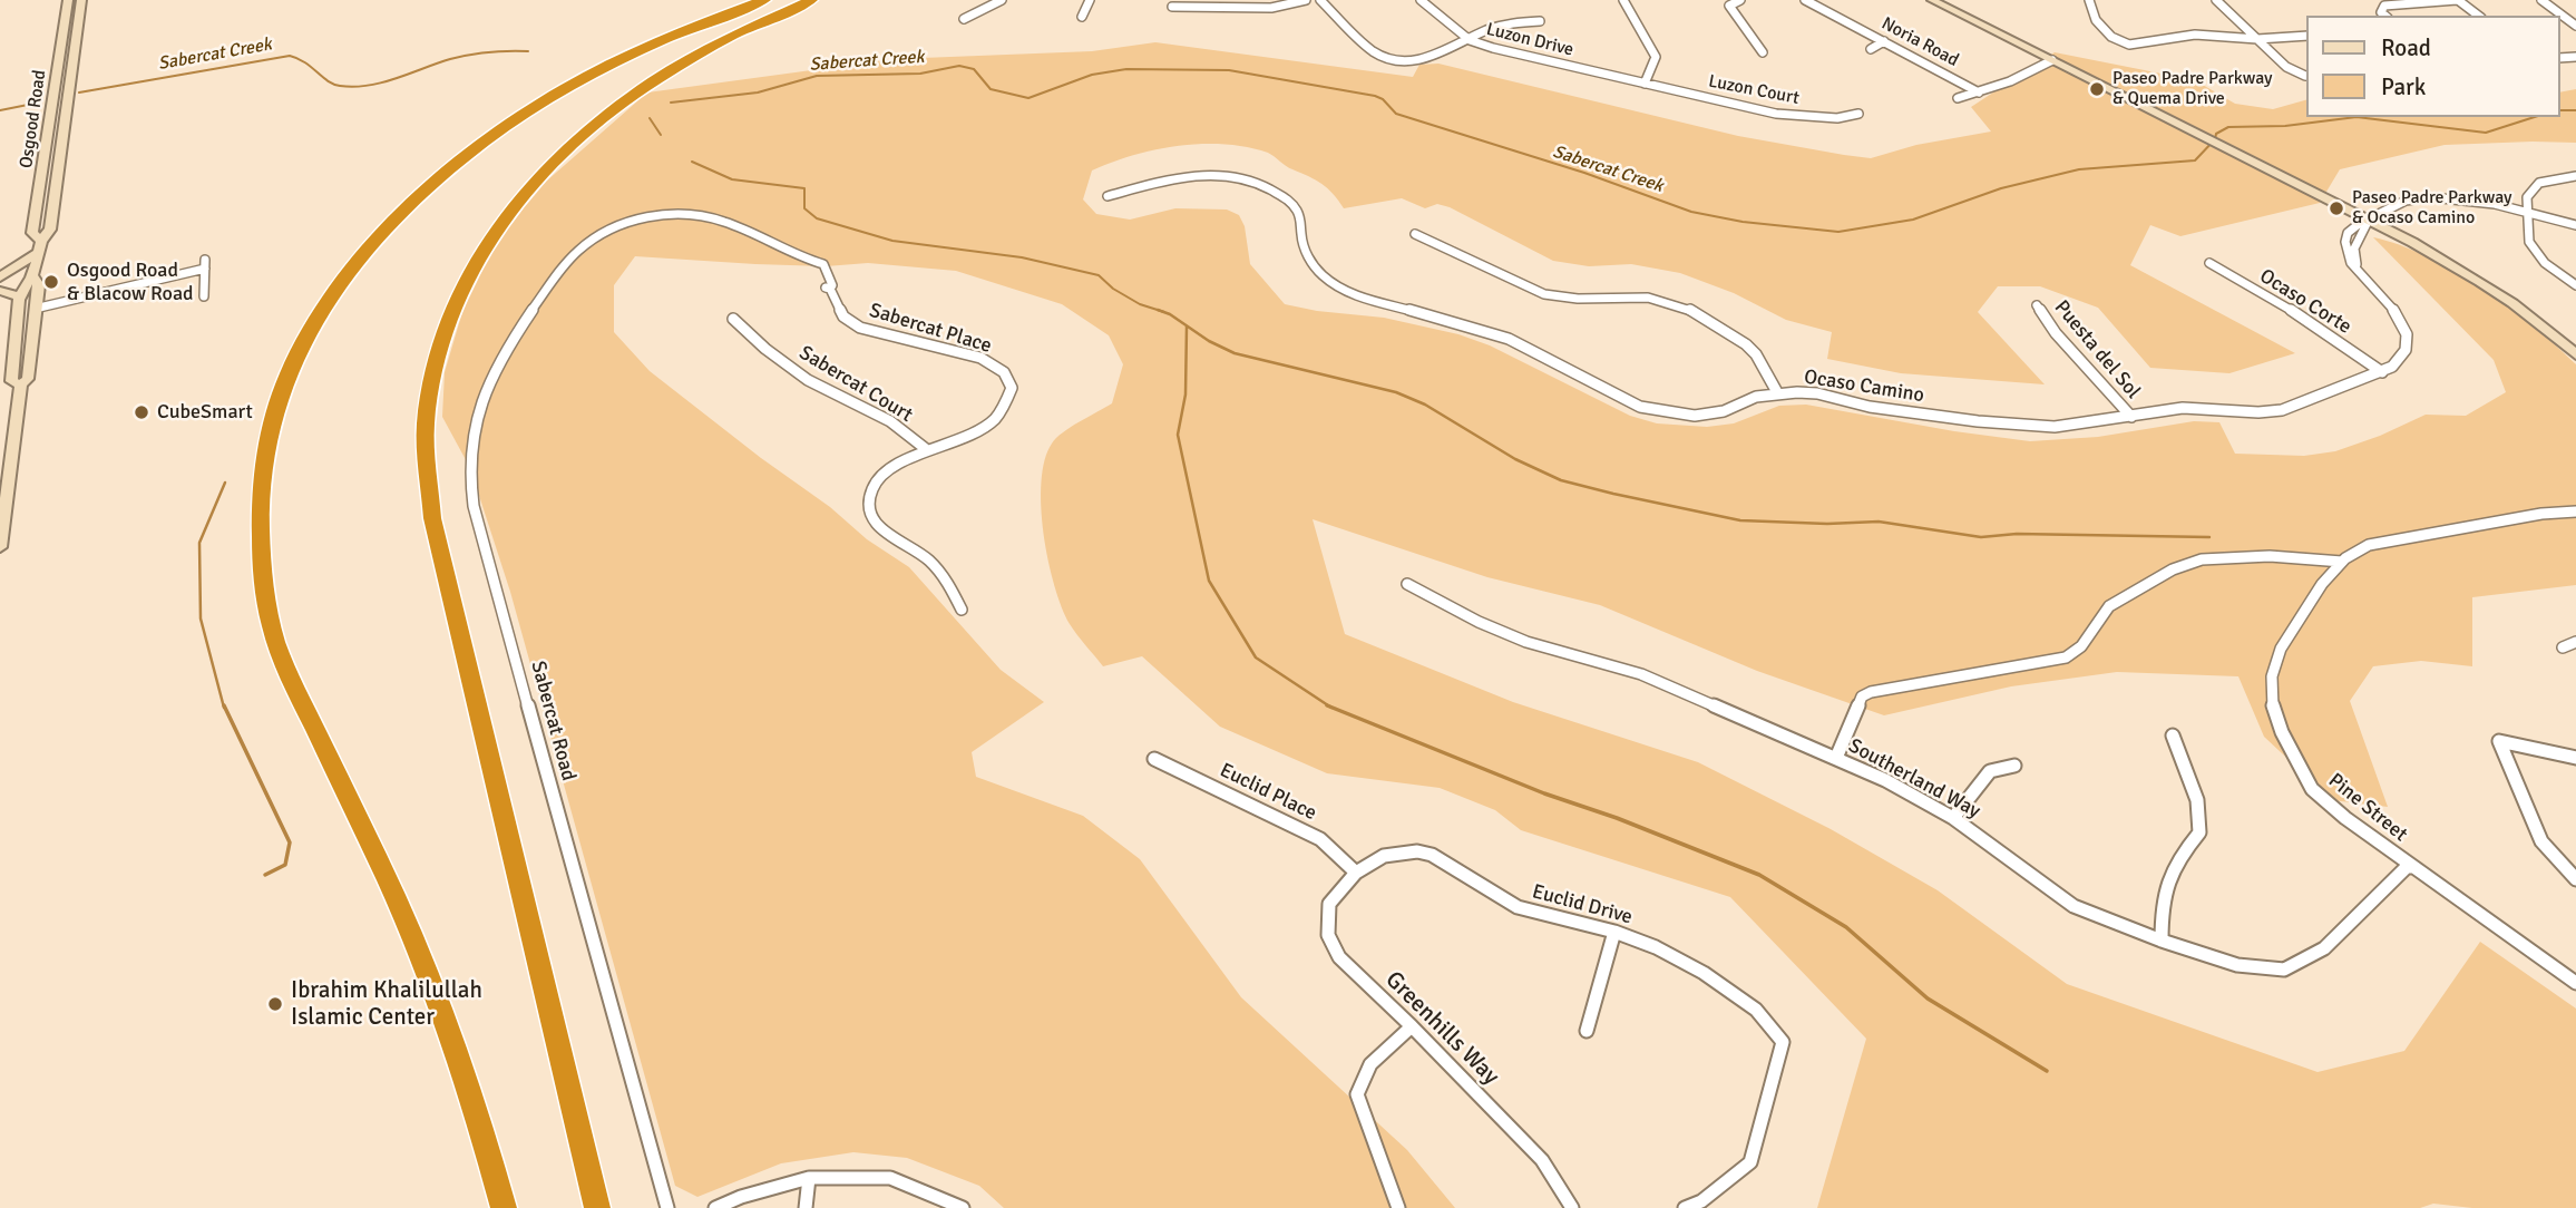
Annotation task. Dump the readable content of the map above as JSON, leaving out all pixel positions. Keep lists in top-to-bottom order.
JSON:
{
  "streets": {
    "main road": ["Osgood Road"],
    "street": [
      "Luzon Drive",
      "Noria Road",
      "Luzon Court",
      "Ocaso Corte",
      "Sabercat Place",
      "Puesta del Sol",
      "Sabercat Court",
      "Ocaso Camino",
      "Sabercat Road",
      "Southerland Way",
      "Euclid Place",
      "Pine Street",
      "Euclid Drive",
      "Greenhills Way"
    ]
  },
  "crossings": [
    ["Luzon Drive", "Luzon Court"],
    ["Ocaso Corte", "Ocaso Camino"],
    ["Sabercat Place", "Sabercat Court"],
    ["Sabercat Place", "Sabercat Road"],
    ["Puesta del Sol", "Ocaso Camino"],
    ["Southerland Way", "Pine Street"],
    ["Euclid Place", "Euclid Drive"],
    ["Euclid Place", "Greenhills Way"],
    ["Euclid Drive", "Greenhills Way"]
  ],
  "water": ["Sabercat Creek"],
  "places": [
    "Paseo Padre Parkway & Quema Drive",
    "Paseo Padre Parkway & Ocaso Camino",
    "Osgood Road & Blacow Road",
    "CubeSmart",
    "Ibrahim Khalilullah Islamic Center"
  ],
  "legend": ["Road", "Park"]
}
